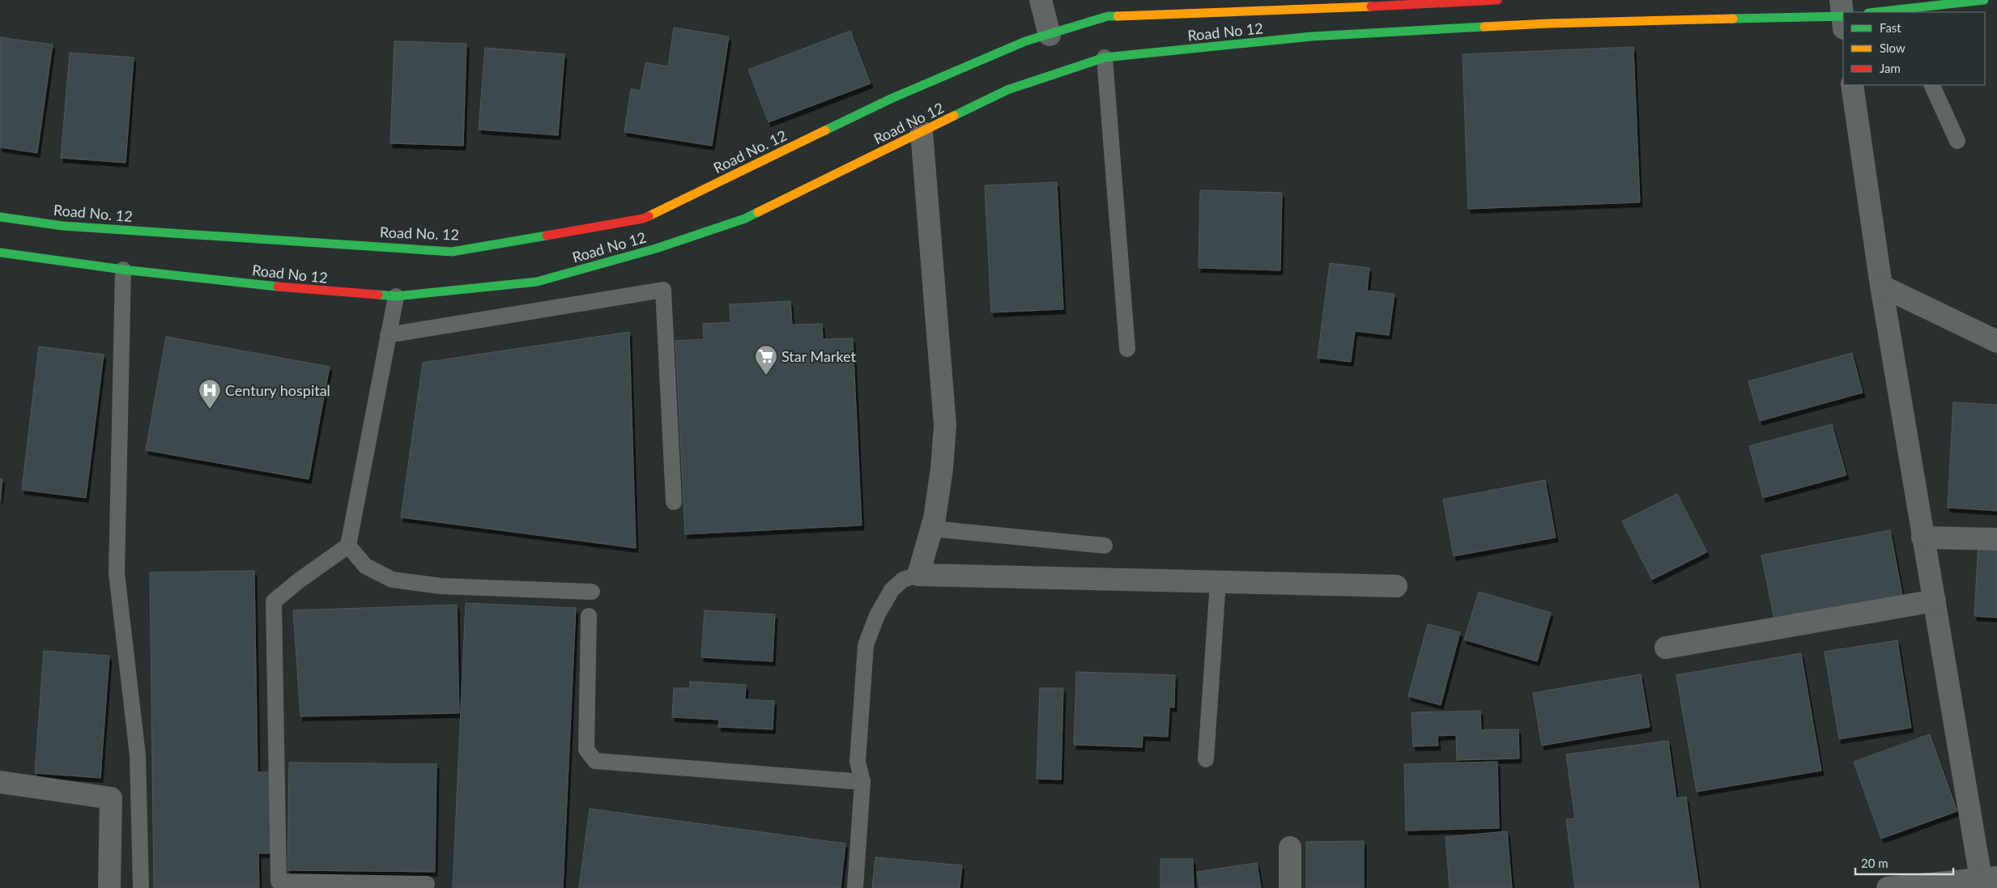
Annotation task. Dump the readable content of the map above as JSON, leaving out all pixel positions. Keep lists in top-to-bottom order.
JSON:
{
  "streets": {
    "main road": ["Road No 12", "Road No. 12"]
  },
  "places": {
    "supermarket": ["Star Market"],
    "hospital": ["Century hospital"]
  },
  "legend": ["Fast", "Slow", "Jam"],
  "scale_bar": "20 m"
}
